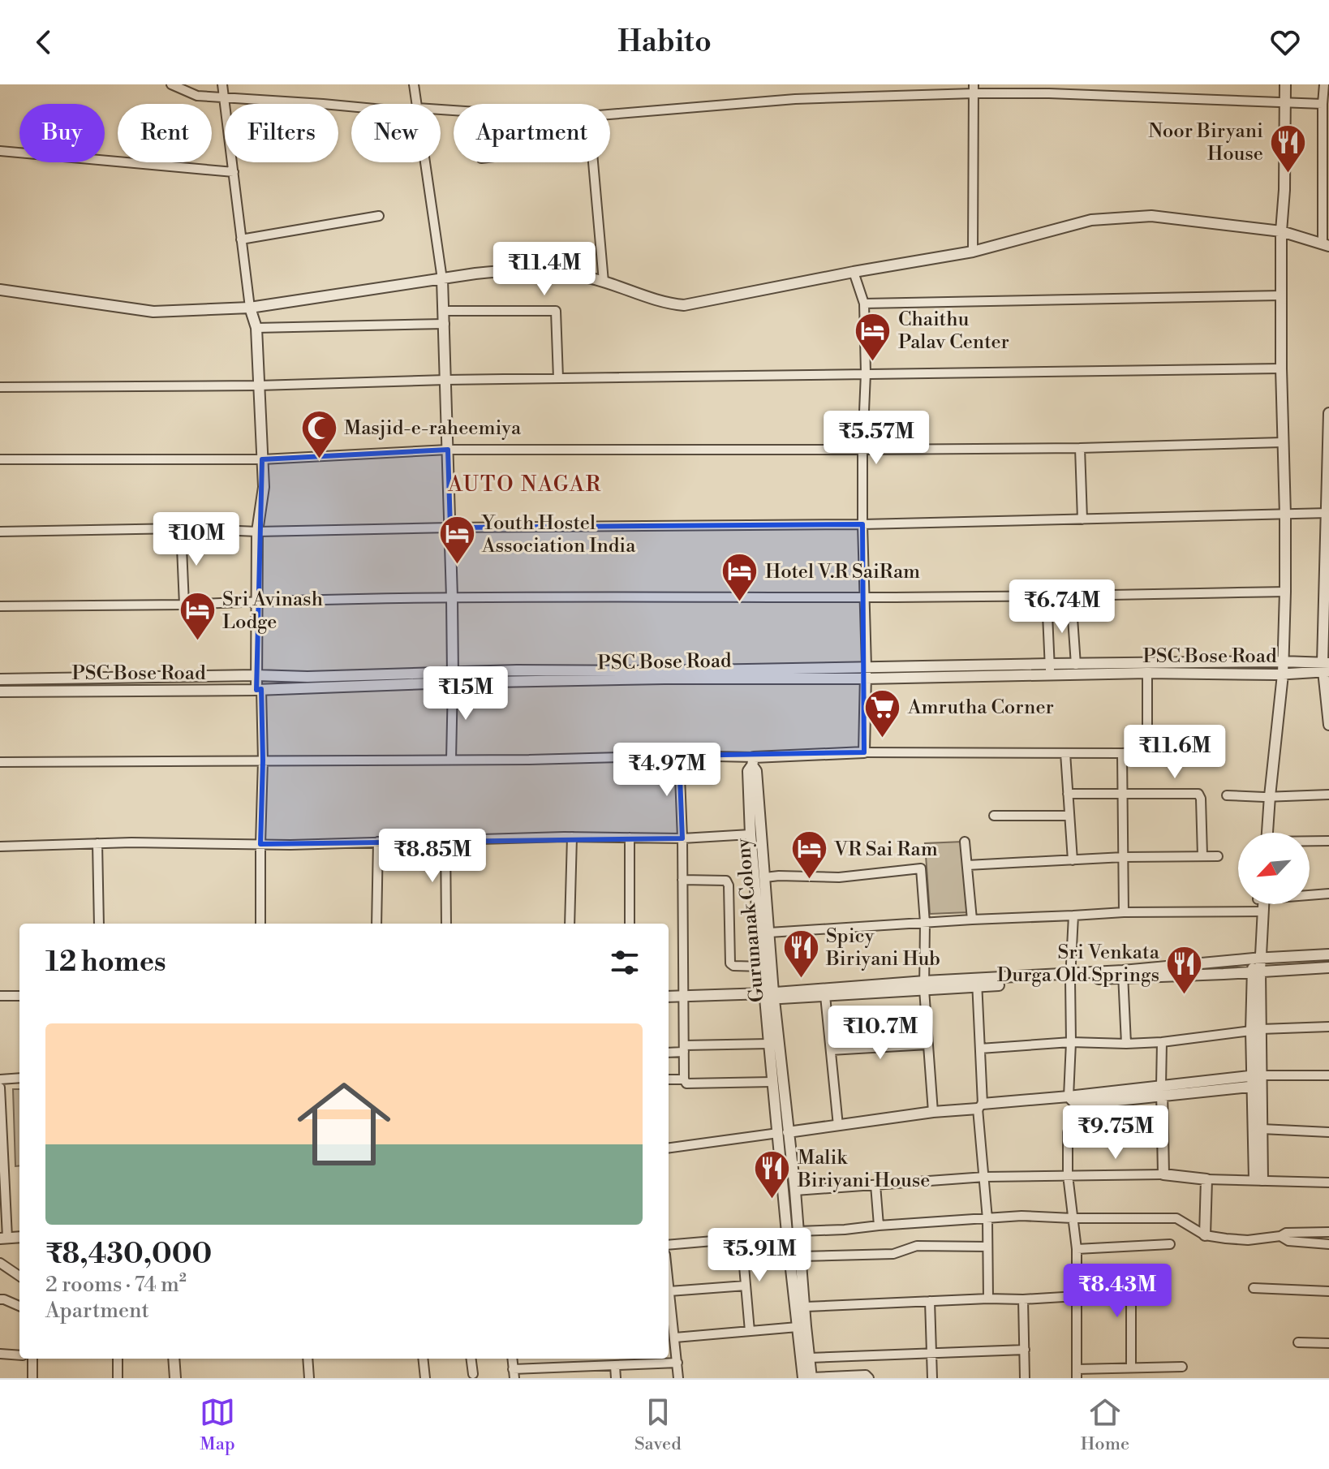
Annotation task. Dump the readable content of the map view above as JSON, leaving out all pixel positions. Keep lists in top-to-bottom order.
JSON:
{
  "streets": {
    "street": ["PSC Bose Road", "Gurunanak Colony"]
  },
  "districts": ["AUTO NAGAR"],
  "places": {
    "restaurant": [
      "Noor Biryani House",
      "Spicy Biriyani Hub",
      "Sri Venkata Durga Old Springs",
      "Malik Biriyani House"
    ],
    "hotel": [
      "Chaithu Palav Center",
      "Youth Hostel Association India",
      "Hotel V.R SaiRam",
      "Sri Avinash Lodge",
      "VR Sai Ram"
    ],
    "mosque": ["Masjid-e-raheemiya"],
    "supermarket": ["Amrutha Corner"]
  },
  "north": "bottom left",
  "page": {
    "header": "Habito",
    "chip": [
      "Buy",
      "Rent",
      "Filters",
      "New",
      "Apartment"
    ],
    "price": [
      "₹11.4M",
      "₹5.57M",
      "₹10M",
      "₹6.74M",
      "₹15M",
      "₹11.6M",
      "₹4.97M",
      "₹8.85M",
      "₹10.7M",
      "₹9.75M",
      "₹5.91M",
      "₹8.43M"
    ],
    "heading": "12 homes",
    "list": [
      {
        "name": "₹8,430,000",
        "note": "2 rooms · 74 m² · Apartment"
      }
    ],
    "tabs": ["Map", "Saved", "Home"]
  }
}
